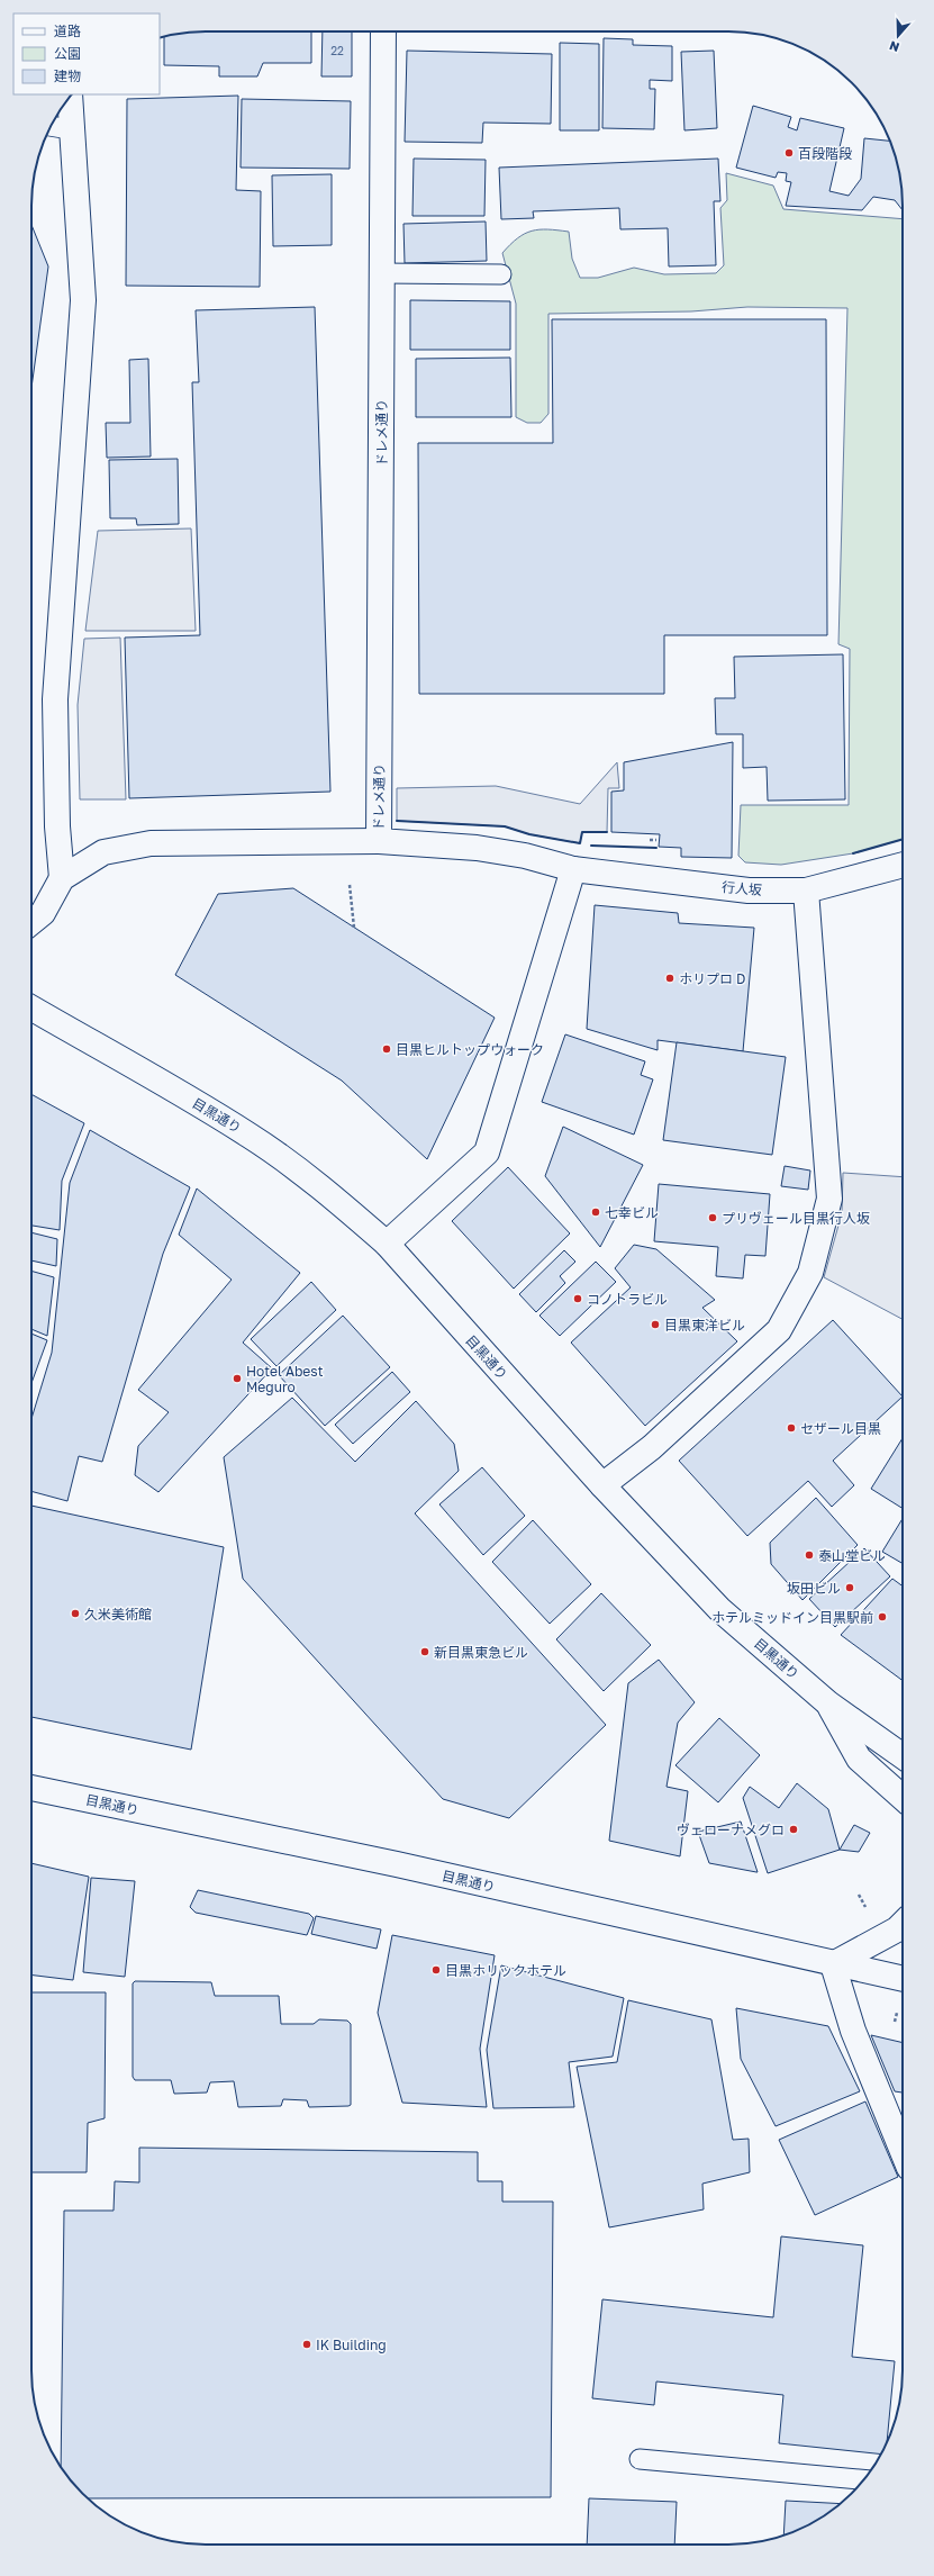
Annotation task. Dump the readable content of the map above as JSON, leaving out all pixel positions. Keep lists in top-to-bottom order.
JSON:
{
  "streets": {
    "street": ["ドレメ通り", "行人坂", "目黒通り"]
  },
  "crossings": [
    ["ドレメ通り", "行人坂"]
  ],
  "places": [
    "百段階段",
    "ホリプロ D",
    "目黒ヒルトップウォーク",
    "七幸ビル",
    "プリヴェール目黒行人坂",
    "コノトラビル",
    "目黒東洋ビル",
    "Hotel Abest Meguro",
    "セザール目黒",
    "泰山堂ビル",
    "坂田ビル",
    "久米美術館",
    "ホテルミッドイン目黒駅前",
    "新目黒東急ビル",
    "ヴェローナメグロ",
    "目黒ホリックホテル",
    "IK Building"
  ],
  "house_numbers": ["22"],
  "legend": ["道路", "公園", "建物"],
  "north": "bottom"
}
